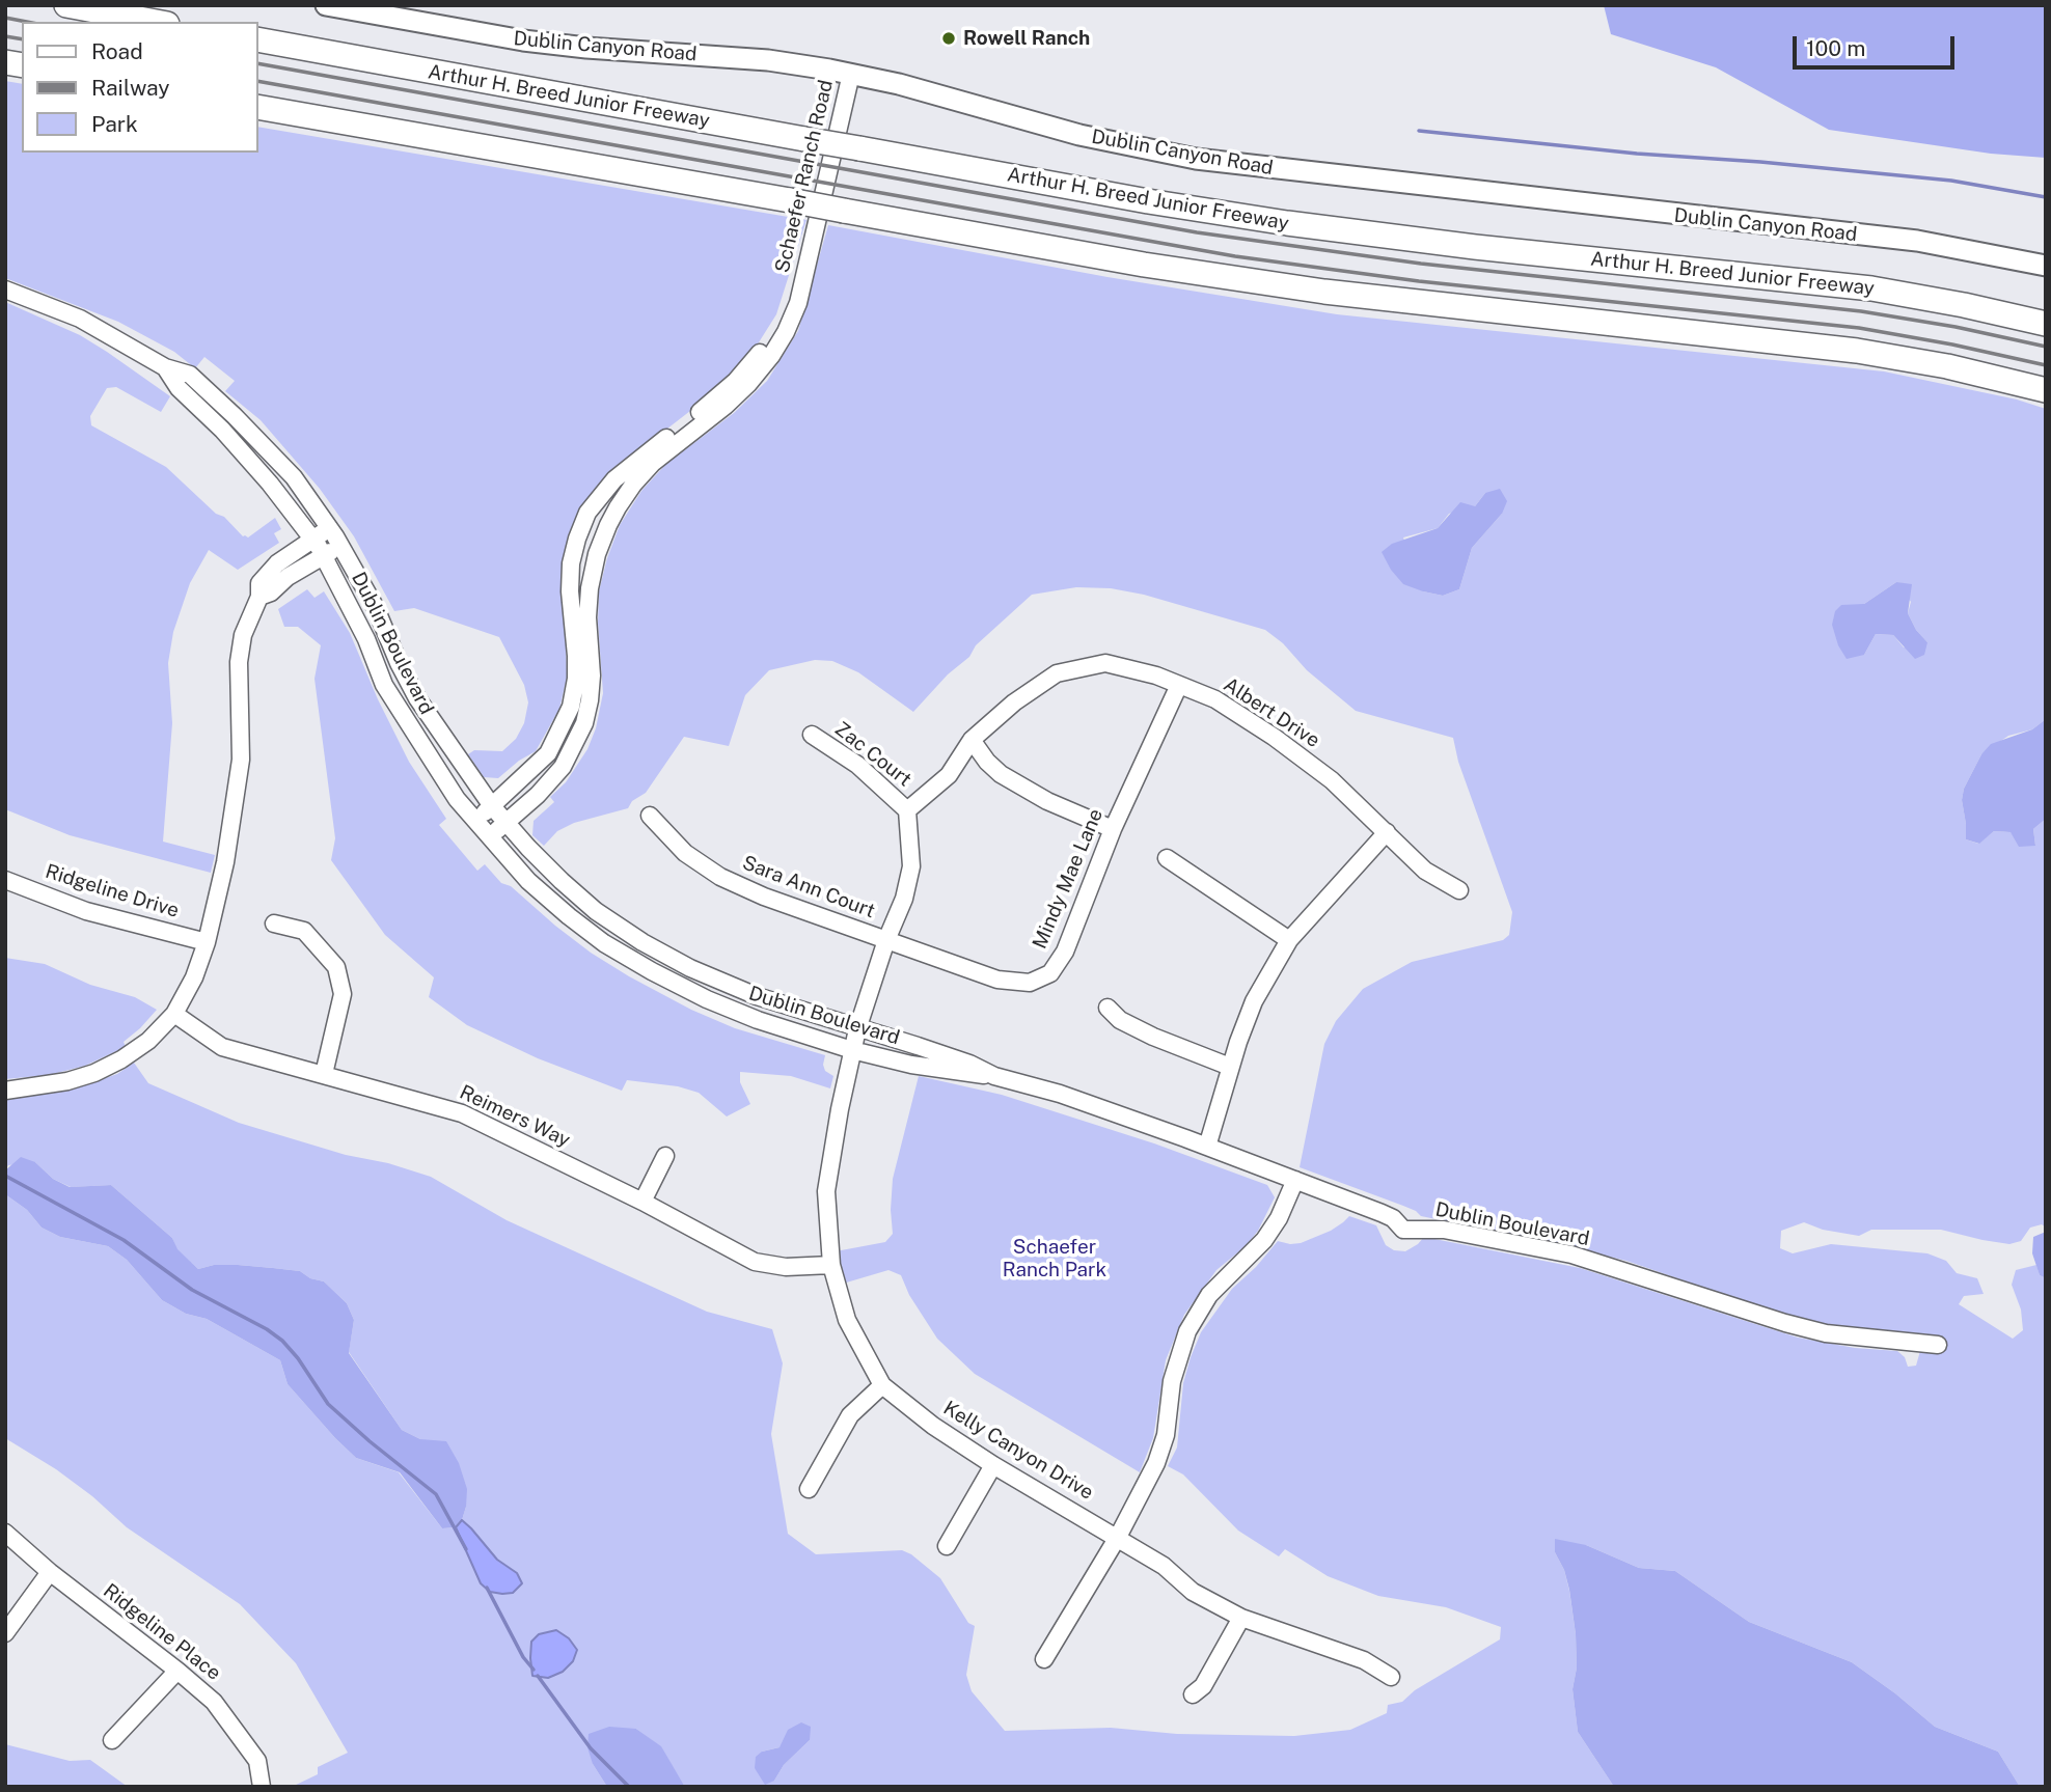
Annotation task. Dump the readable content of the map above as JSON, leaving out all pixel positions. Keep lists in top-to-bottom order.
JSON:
{
  "streets": {
    "highway": ["Arthur H. Breed Junior Freeway"],
    "main road": ["Dublin Canyon Road"],
    "street": [
      "Schaefer Ranch Road",
      "Dublin Boulevard",
      "Albert Drive",
      "Zac Court",
      "Mindy Mae Lane",
      "Sara Ann Court",
      "Ridgeline Drive",
      "Reimers Way",
      "Kelly Canyon Drive",
      "Ridgeline Place"
    ]
  },
  "crossings": [
    ["Dublin Canyon Road", "Schaefer Ranch Road"],
    ["Schaefer Ranch Road", "Dublin Boulevard"],
    ["Dublin Boulevard", "Kelly Canyon Drive"],
    ["Albert Drive", "Zac Court"],
    ["Albert Drive", "Mindy Mae Lane"],
    ["Albert Drive", "Kelly Canyon Drive"],
    ["Zac Court", "Kelly Canyon Drive"],
    ["Mindy Mae Lane", "Sara Ann Court"],
    ["Mindy Mae Lane", "Kelly Canyon Drive"],
    ["Sara Ann Court", "Kelly Canyon Drive"],
    ["Reimers Way", "Kelly Canyon Drive"]
  ],
  "parks": ["Schaefer Ranch Park"],
  "places": ["Rowell Ranch"],
  "legend": ["Road", "Railway", "Park"],
  "scale_bar": "100 m"
}
